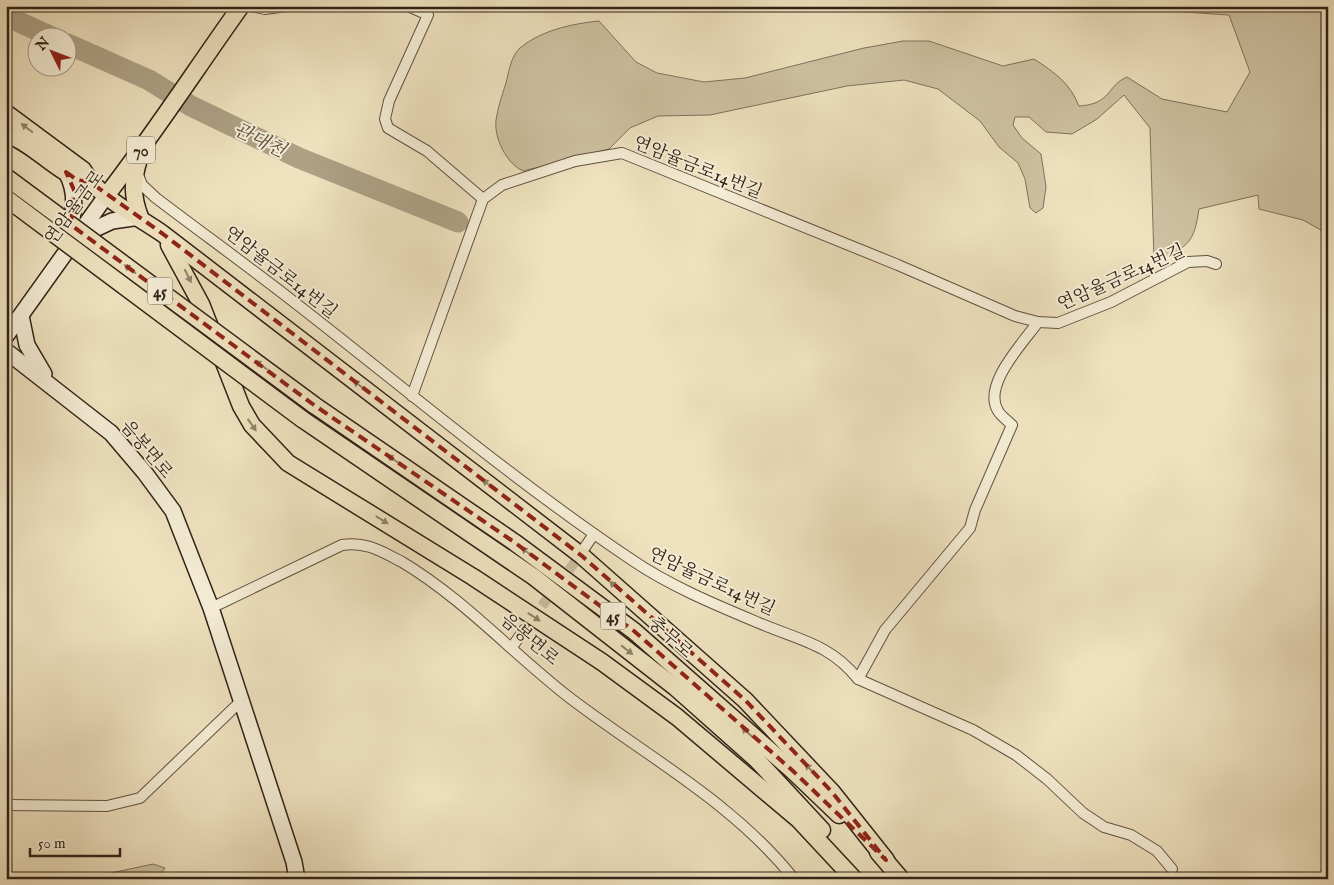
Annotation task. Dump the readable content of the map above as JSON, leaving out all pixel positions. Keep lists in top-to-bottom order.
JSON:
{
  "streets": {
    "main road": [
      "70",
      "연암율금로",
      "45",
      "충무로"
    ],
    "street": ["연암율금로14번길", "음봉면로"]
  },
  "water": ["관대천"],
  "scale_bar": "50 m",
  "north": "top left"
}
